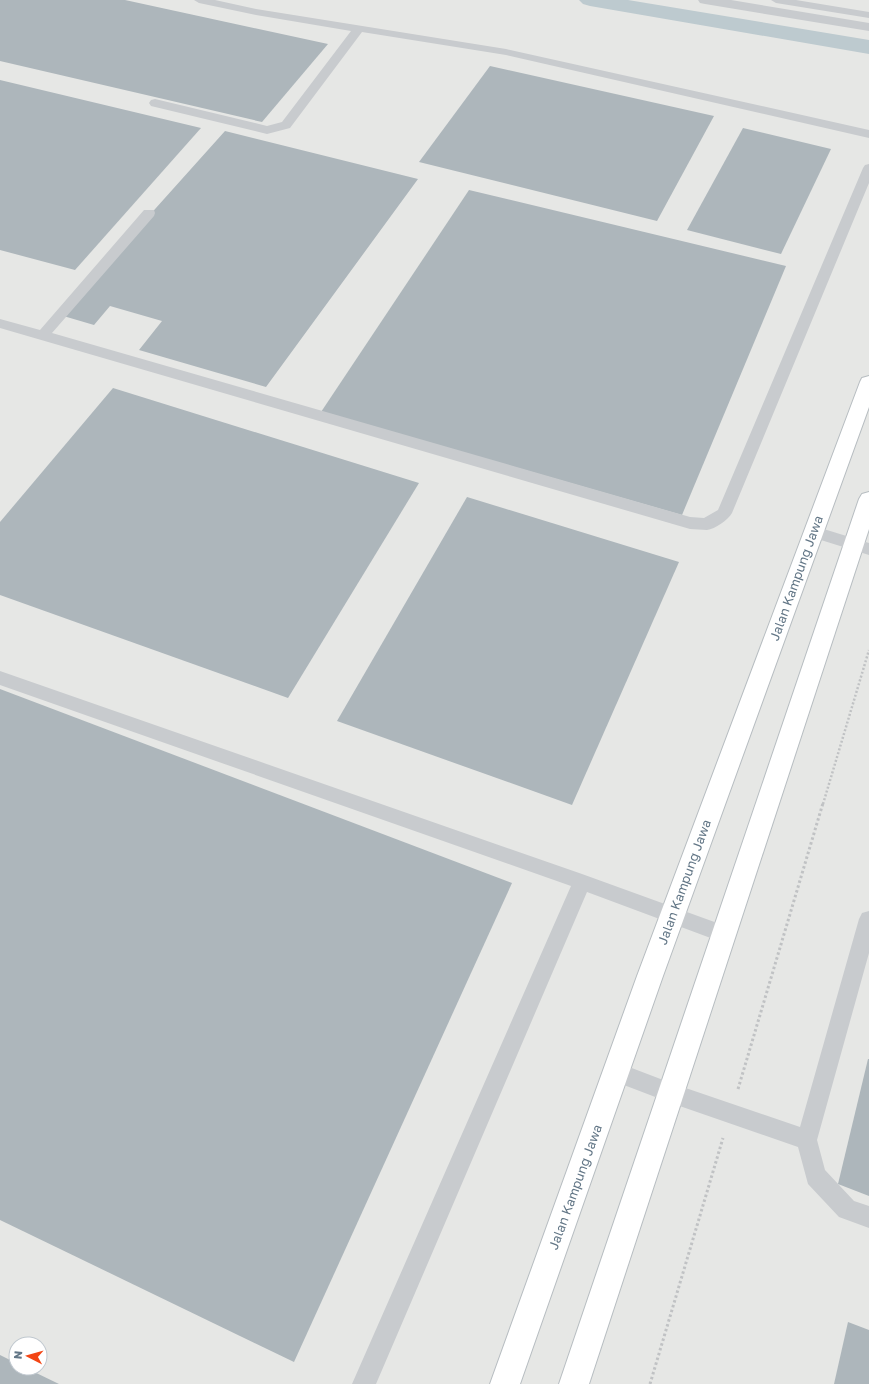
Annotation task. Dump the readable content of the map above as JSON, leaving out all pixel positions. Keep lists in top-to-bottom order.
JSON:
{
  "streets": {
    "street": ["Jalan Kampung Jawa"]
  },
  "north": "left"
}
